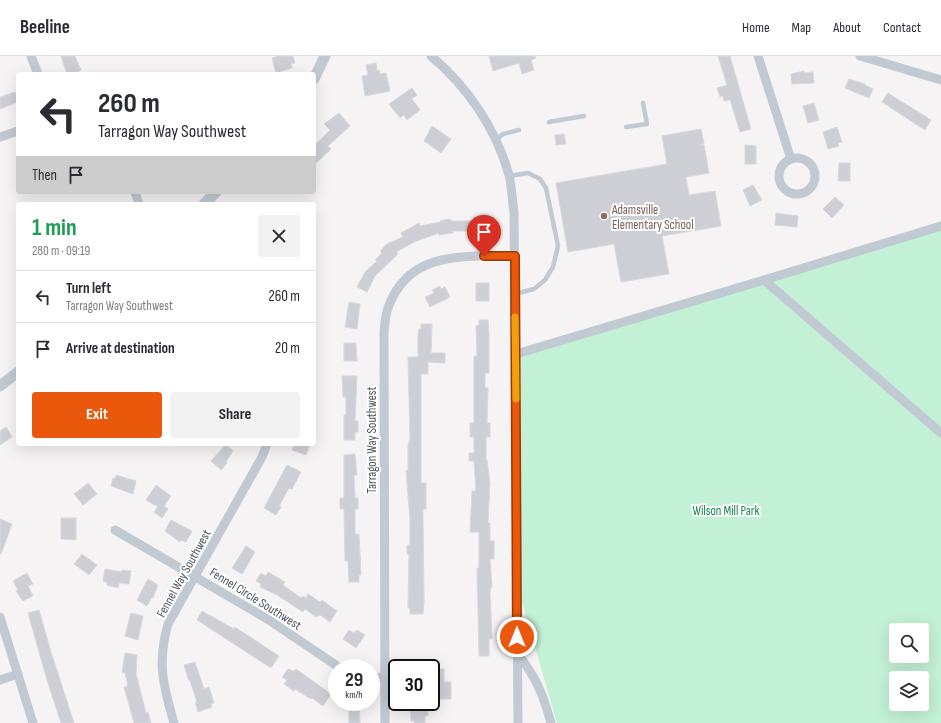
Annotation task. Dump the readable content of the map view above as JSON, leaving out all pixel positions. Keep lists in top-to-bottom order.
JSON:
{
  "streets": {
    "street": ["Tarragon Way Southwest", "Fennel Way Southwest", "Fennel Circle Southwest"]
  },
  "crossings": [
    ["Fennel Way Southwest", "Fennel Circle Southwest"]
  ],
  "parks": ["Wilson Mill Park"],
  "places": ["Adamsville Elementary School"],
  "page": {
    "header": "Beeline",
    "nav": [
      "Home",
      "Map",
      "About",
      "Contact"
    ],
    "turn": ["260 m", "Tarragon Way Southwest"],
    "then": "Then",
    "heading": ["1 min", "280 m · 09:19"],
    "list": [
      {
        "name": "Turn left",
        "note": "Tarragon Way Southwest",
        "value": "260 m"
      },
      {
        "name": "Arrive at destination",
        "value": "20 m"
      }
    ],
    "buttons": ["Exit", "Share"],
    "speed": "29 km/h",
    "limit": "30"
  }
}
